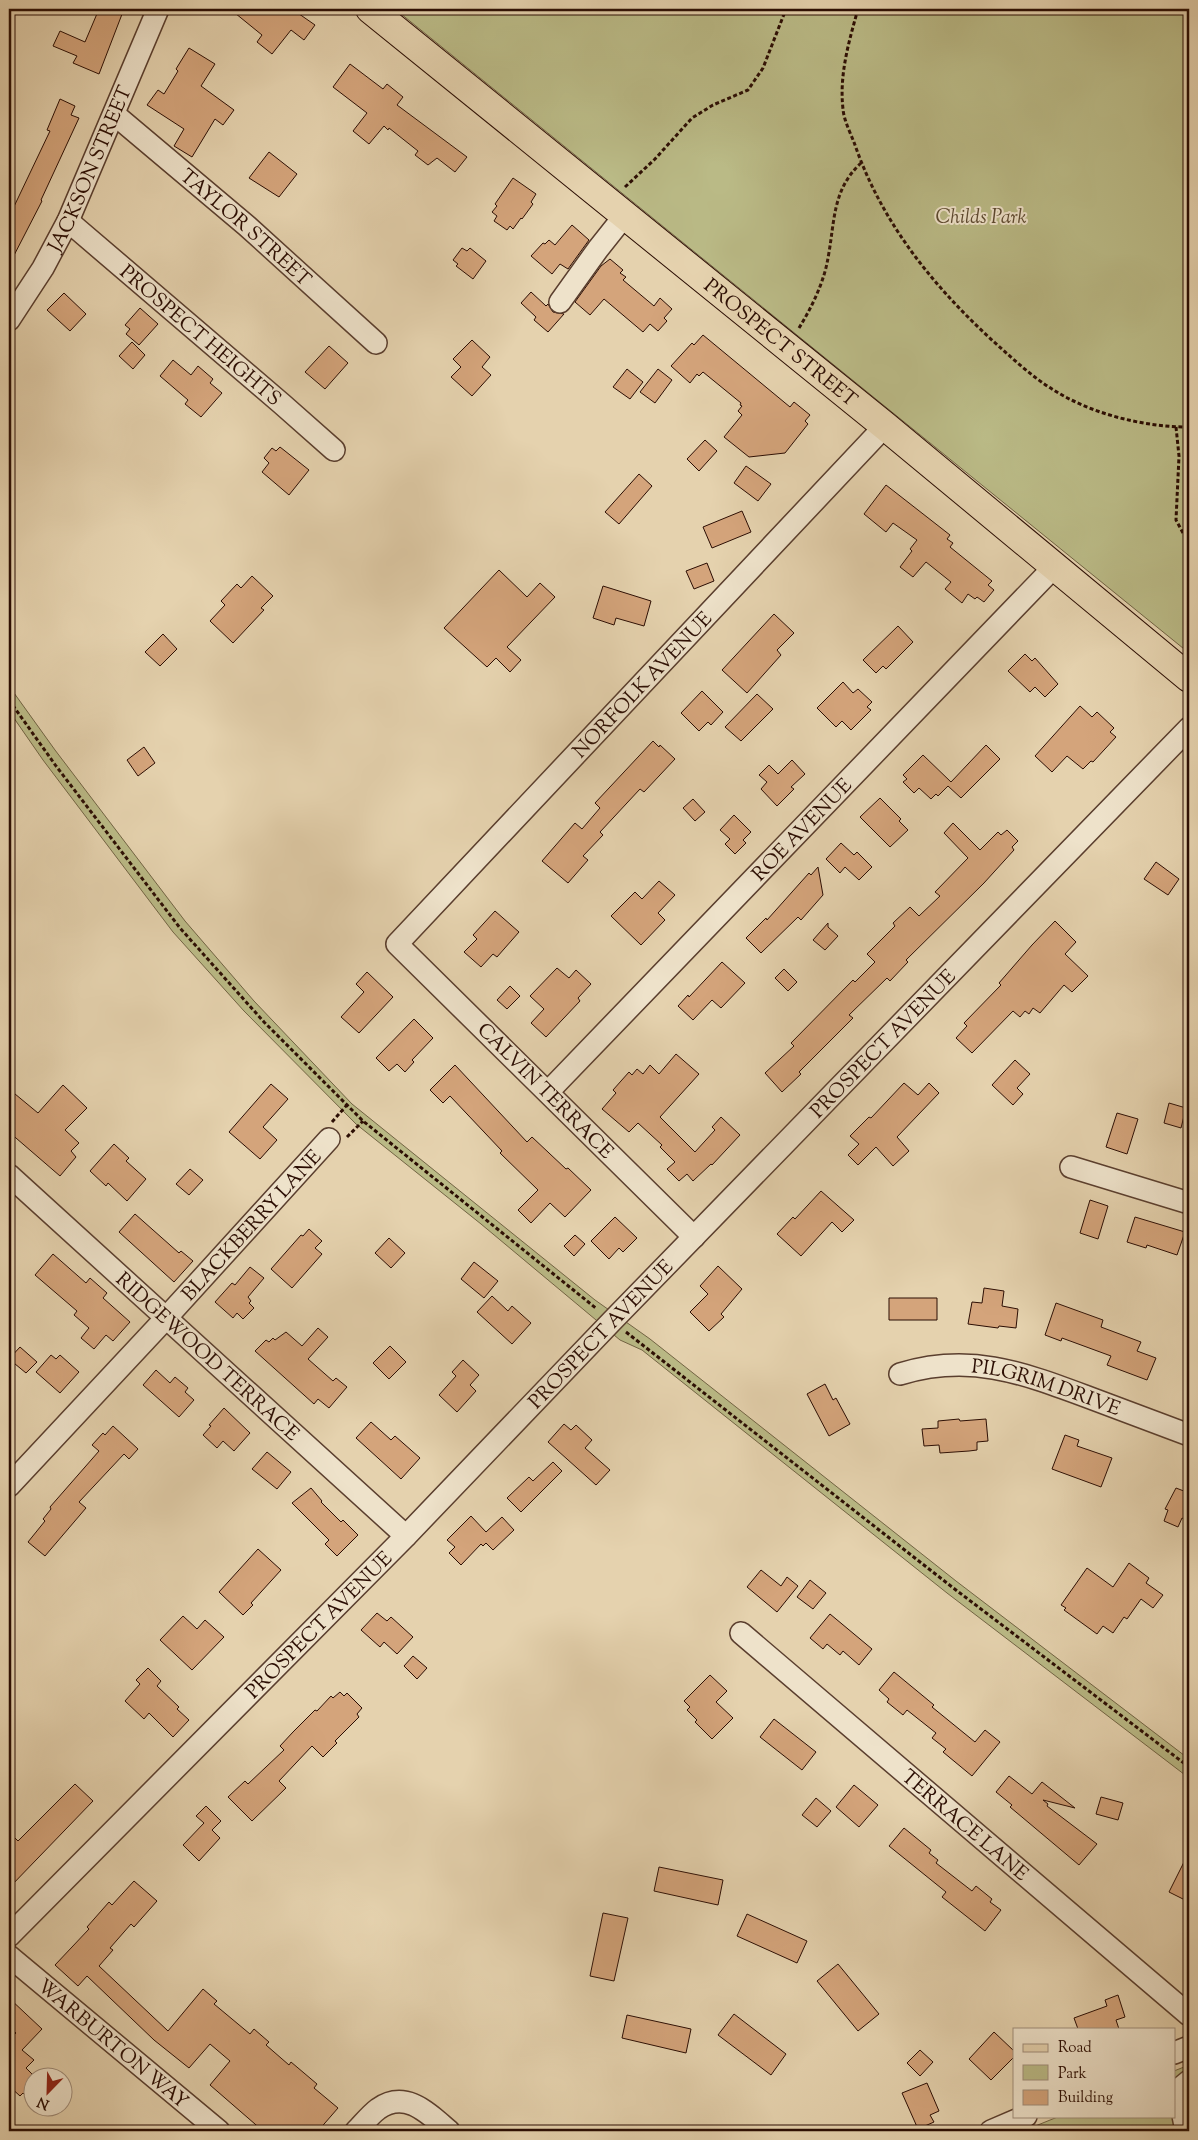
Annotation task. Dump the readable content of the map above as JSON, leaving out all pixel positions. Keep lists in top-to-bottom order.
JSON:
{
  "streets": {
    "main road": ["PROSPECT STREET"],
    "street": [
      "JACKSON STREET",
      "TAYLOR STREET",
      "PROSPECT HEIGHTS",
      "NORFOLK AVENUE",
      "ROE AVENUE",
      "PROSPECT AVENUE",
      "CALVIN TERRACE",
      "BLACKBERRY LANE",
      "RIDGEWOOD TERRACE",
      "PILGRIM DRIVE",
      "TERRACE LANE",
      "WARBURTON WAY"
    ]
  },
  "crossings": [
    ["JACKSON STREET", "TAYLOR STREET"],
    ["JACKSON STREET", "PROSPECT HEIGHTS"],
    ["PROSPECT STREET", "NORFOLK AVENUE"],
    ["PROSPECT STREET", "ROE AVENUE"],
    ["NORFOLK AVENUE", "CALVIN TERRACE"],
    ["ROE AVENUE", "CALVIN TERRACE"],
    ["PROSPECT AVENUE", "CALVIN TERRACE"],
    ["PROSPECT AVENUE", "RIDGEWOOD TERRACE"],
    ["BLACKBERRY LANE", "RIDGEWOOD TERRACE"]
  ],
  "parks": ["Childs Park"],
  "legend": ["Road", "Park", "Building"],
  "north": "bottom left"
}
